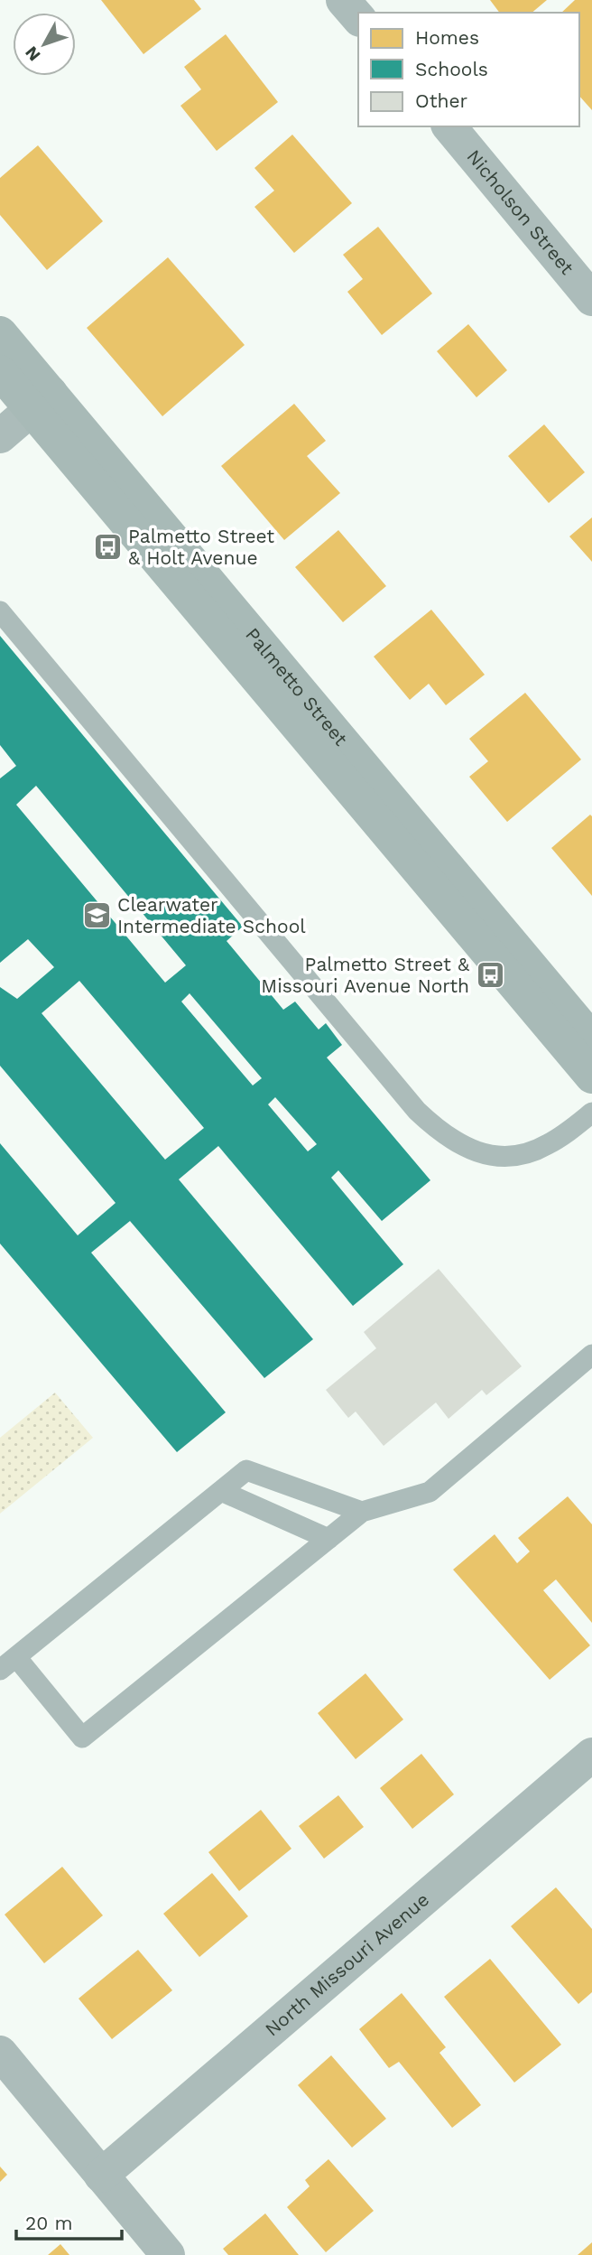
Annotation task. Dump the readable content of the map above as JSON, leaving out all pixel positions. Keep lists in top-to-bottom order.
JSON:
{
  "streets": {
    "street": ["Nicholson Street", "Palmetto Street", "North Missouri Avenue"]
  },
  "places": {
    "bus stop": ["Palmetto Street & Holt Avenue", "Palmetto Street & Missouri Avenue North"],
    "school or university": ["Clearwater Intermediate School"]
  },
  "legend": ["Homes", "Schools", "Other"],
  "scale_bar": "20 m",
  "north": "bottom left"
}
